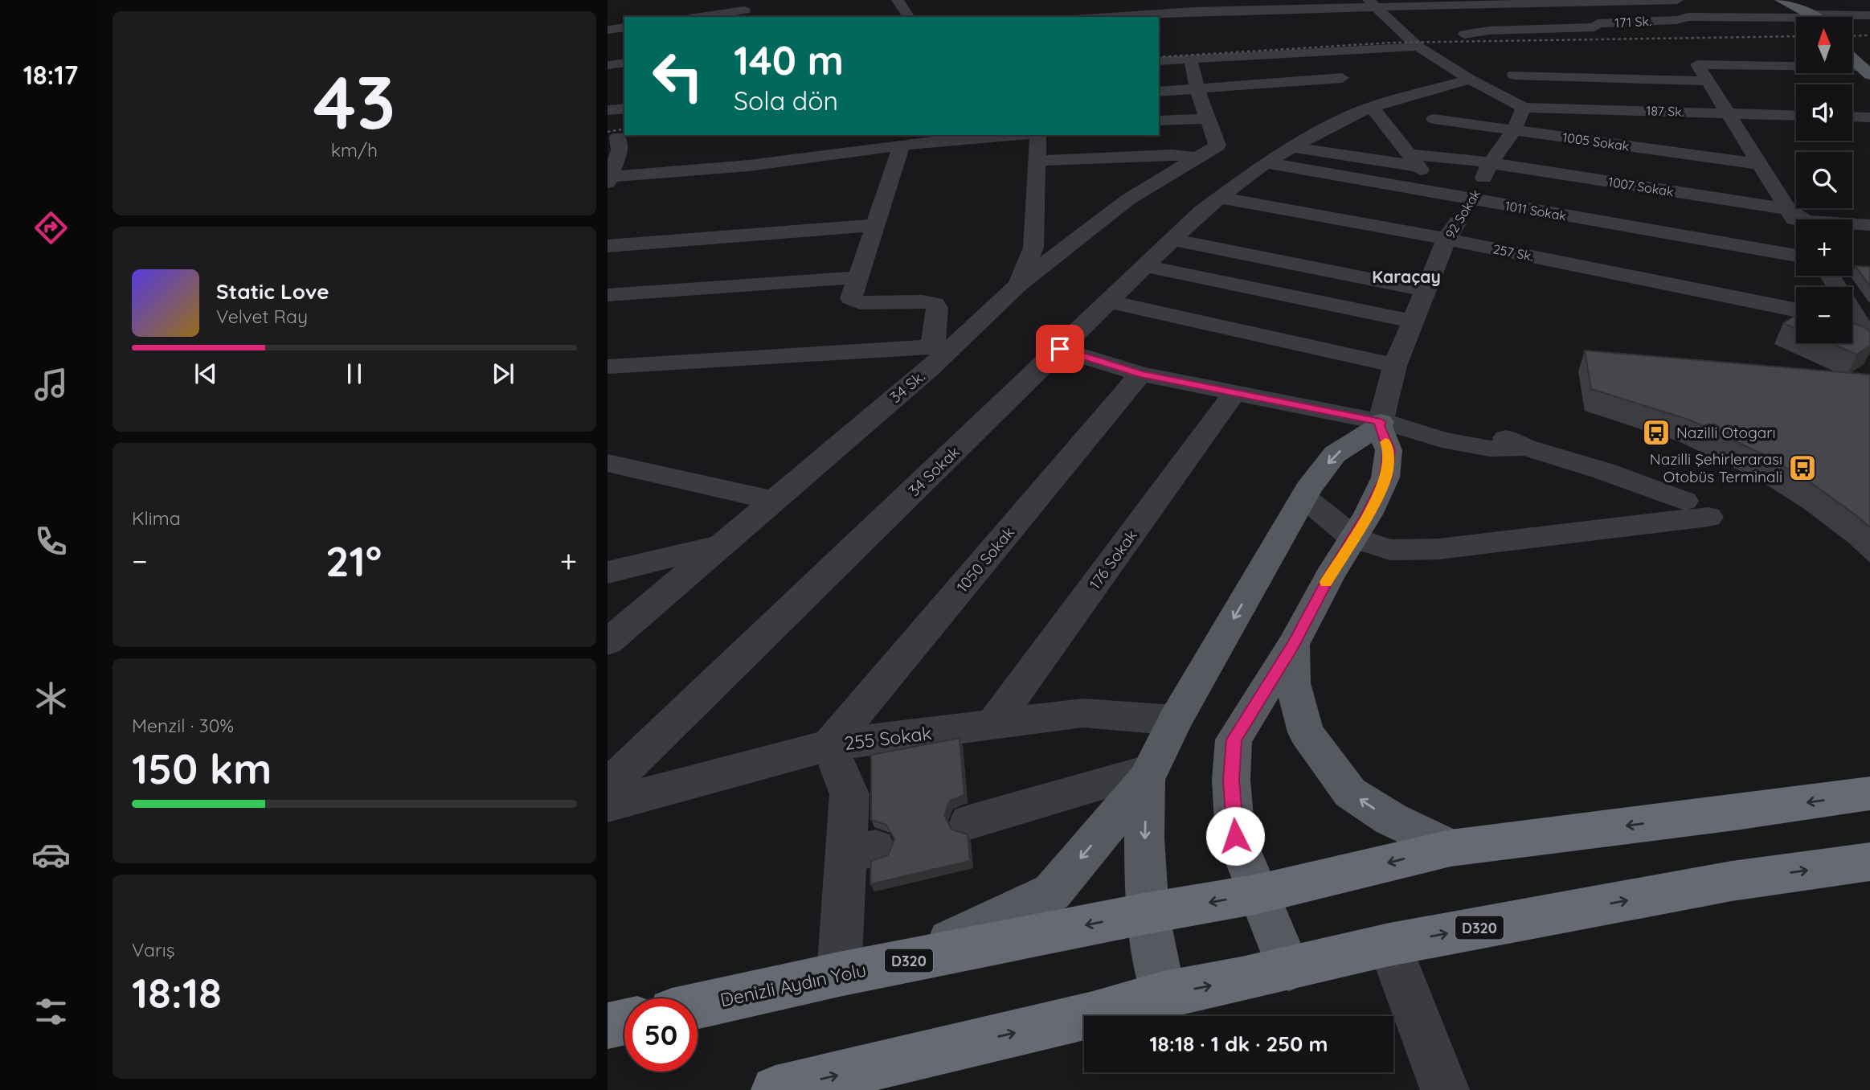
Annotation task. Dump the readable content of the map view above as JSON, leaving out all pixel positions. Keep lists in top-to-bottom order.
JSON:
{
  "streets": {
    "highway": ["D320", "Denizli Aydın Yolu"],
    "street": [
      "171 Sk.",
      "187 Sk.",
      "1005 Sokak",
      "1007 Sokak",
      "1011 Sokak",
      "92 Sokak",
      "257 Sk.",
      "34 Sk.",
      "34 Sokak",
      "1050 Sokak",
      "176 Sokak",
      "255 Sokak"
    ]
  },
  "crossings": [
    ["187 Sk.", "92 Sokak"],
    ["1005 Sokak", "92 Sokak"],
    ["1007 Sokak", "92 Sokak"],
    ["1007 Sokak", "34 Sokak"],
    ["1011 Sokak", "92 Sokak"],
    ["1011 Sokak", "34 Sokak"],
    ["92 Sokak", "257 Sk."],
    ["257 Sk.", "34 Sokak"],
    ["1050 Sokak", "255 Sokak"],
    ["176 Sokak", "255 Sokak"],
    ["D320", "Denizli Aydın Yolu"]
  ],
  "districts": ["Karaçay"],
  "places": {
    "bus stop": ["Nazilli Otogarı", "Nazilli Şehirlerarası Otobüs Terminali"]
  },
  "north": "top",
  "page": {
    "tabs": "18:17",
    "tile": [
      ["43", "km/h"],
      "Klima",
      ["Menzil · 30%", "150 km"],
      ["Varış", "18:18"]
    ],
    "map_buttons": ["+", "−"],
    "turn": ["140 m", "Sola dön"],
    "song": ["Static Love", "Velvet Ray"],
    "heat": ["−", "21°", "+"],
    "limit": "50",
    "trip": "18:18 · 1 dk · 250 m"
  }
}
